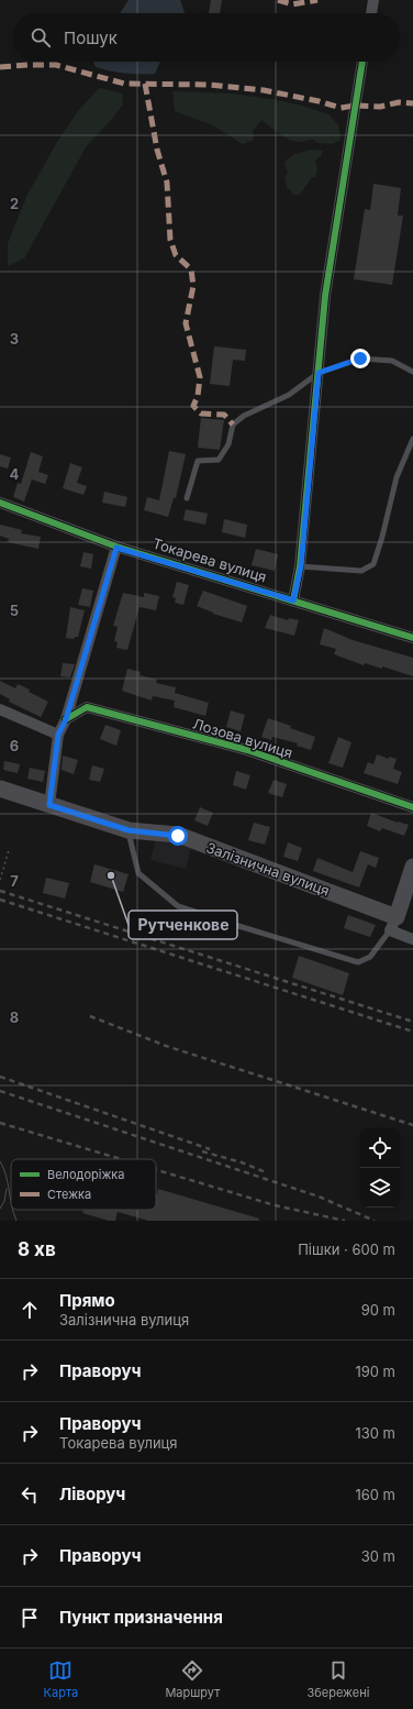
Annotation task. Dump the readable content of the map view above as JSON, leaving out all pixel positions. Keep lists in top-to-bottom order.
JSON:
{
  "streets": {
    "main road": ["Залізнична вулиця"],
    "street": ["Токарева вулиця", "Лозова вулиця"]
  },
  "places": ["Рутченкове"],
  "legend": ["Велодоріжка", "Стежка"],
  "page": {
    "search": "Пошук",
    "heading": ["8 хв", "Пішки · 600 m"],
    "list": [
      ["Прямо", "Залізнична вулиця", "90 m"],
      ["Праворуч", "190 m"],
      ["Праворуч", "Токарева вулиця", "130 m"],
      ["Ліворуч", "160 m"],
      ["Праворуч", "30 m"],
      "Пункт призначення"
    ],
    "nav": ["Карта", "Маршрут", "Збережені"]
  },
  "grid": {
    "rows": [
      "2",
      "3",
      "4",
      "5",
      "6",
      "7",
      "8"
    ]
  }
}
